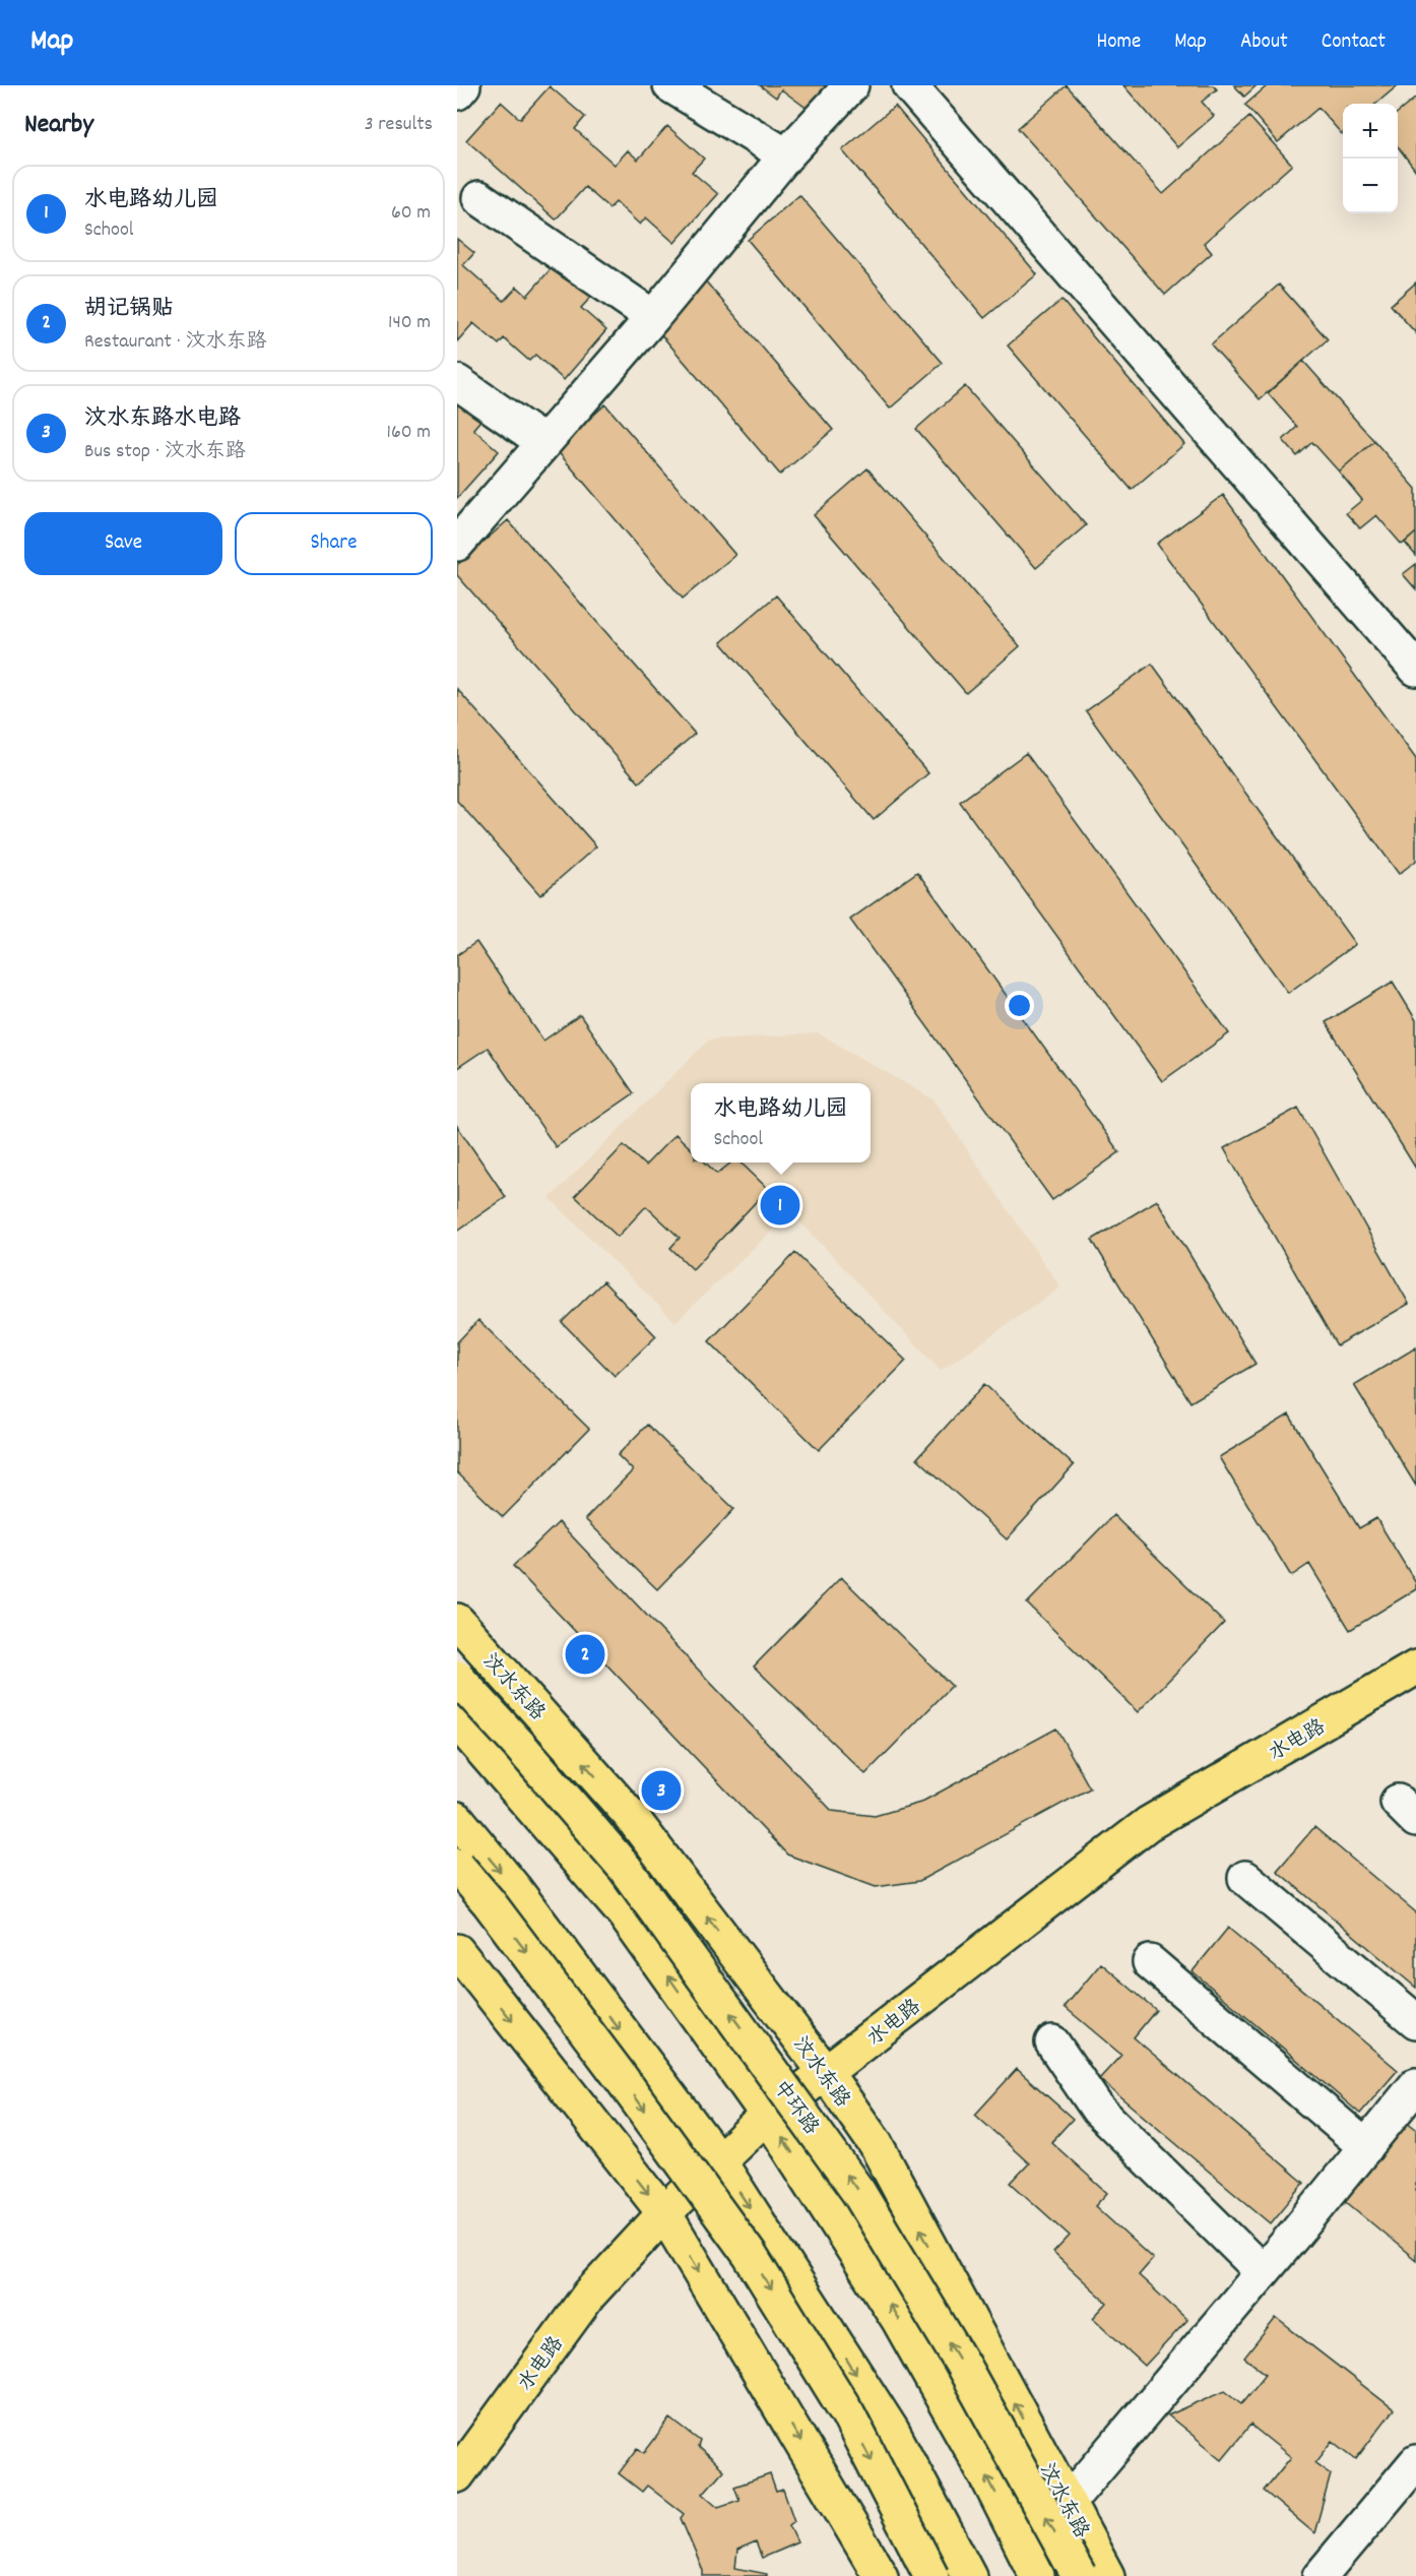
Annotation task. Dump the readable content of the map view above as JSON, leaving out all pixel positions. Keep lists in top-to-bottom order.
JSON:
{
  "streets": {
    "main road": ["汶水东路", "水电路", "中环路"]
  },
  "crossings": [
    ["汶水东路", "水电路"]
  ],
  "page": {
    "header": "Map",
    "nav": [
      "Home",
      "Map",
      "About",
      "Contact"
    ],
    "heading": ["Nearby", "3 results"],
    "map_buttons": ["+", "−"],
    "list": [
      {
        "mark": "1",
        "name": "水电路幼儿园",
        "note": "School",
        "value": "60 m"
      },
      {
        "mark": "2",
        "name": "胡记锅贴",
        "note": "Restaurant · 汶水东路",
        "value": "140 m"
      },
      {
        "mark": "3",
        "name": "汶水东路水电路",
        "note": "Bus stop · 汶水东路",
        "value": "160 m"
      }
    ],
    "buttons": ["Save", "Share"],
    "popup": ["水电路幼儿园", "School"],
    "pins": ["1", "2", "3"]
  }
}
